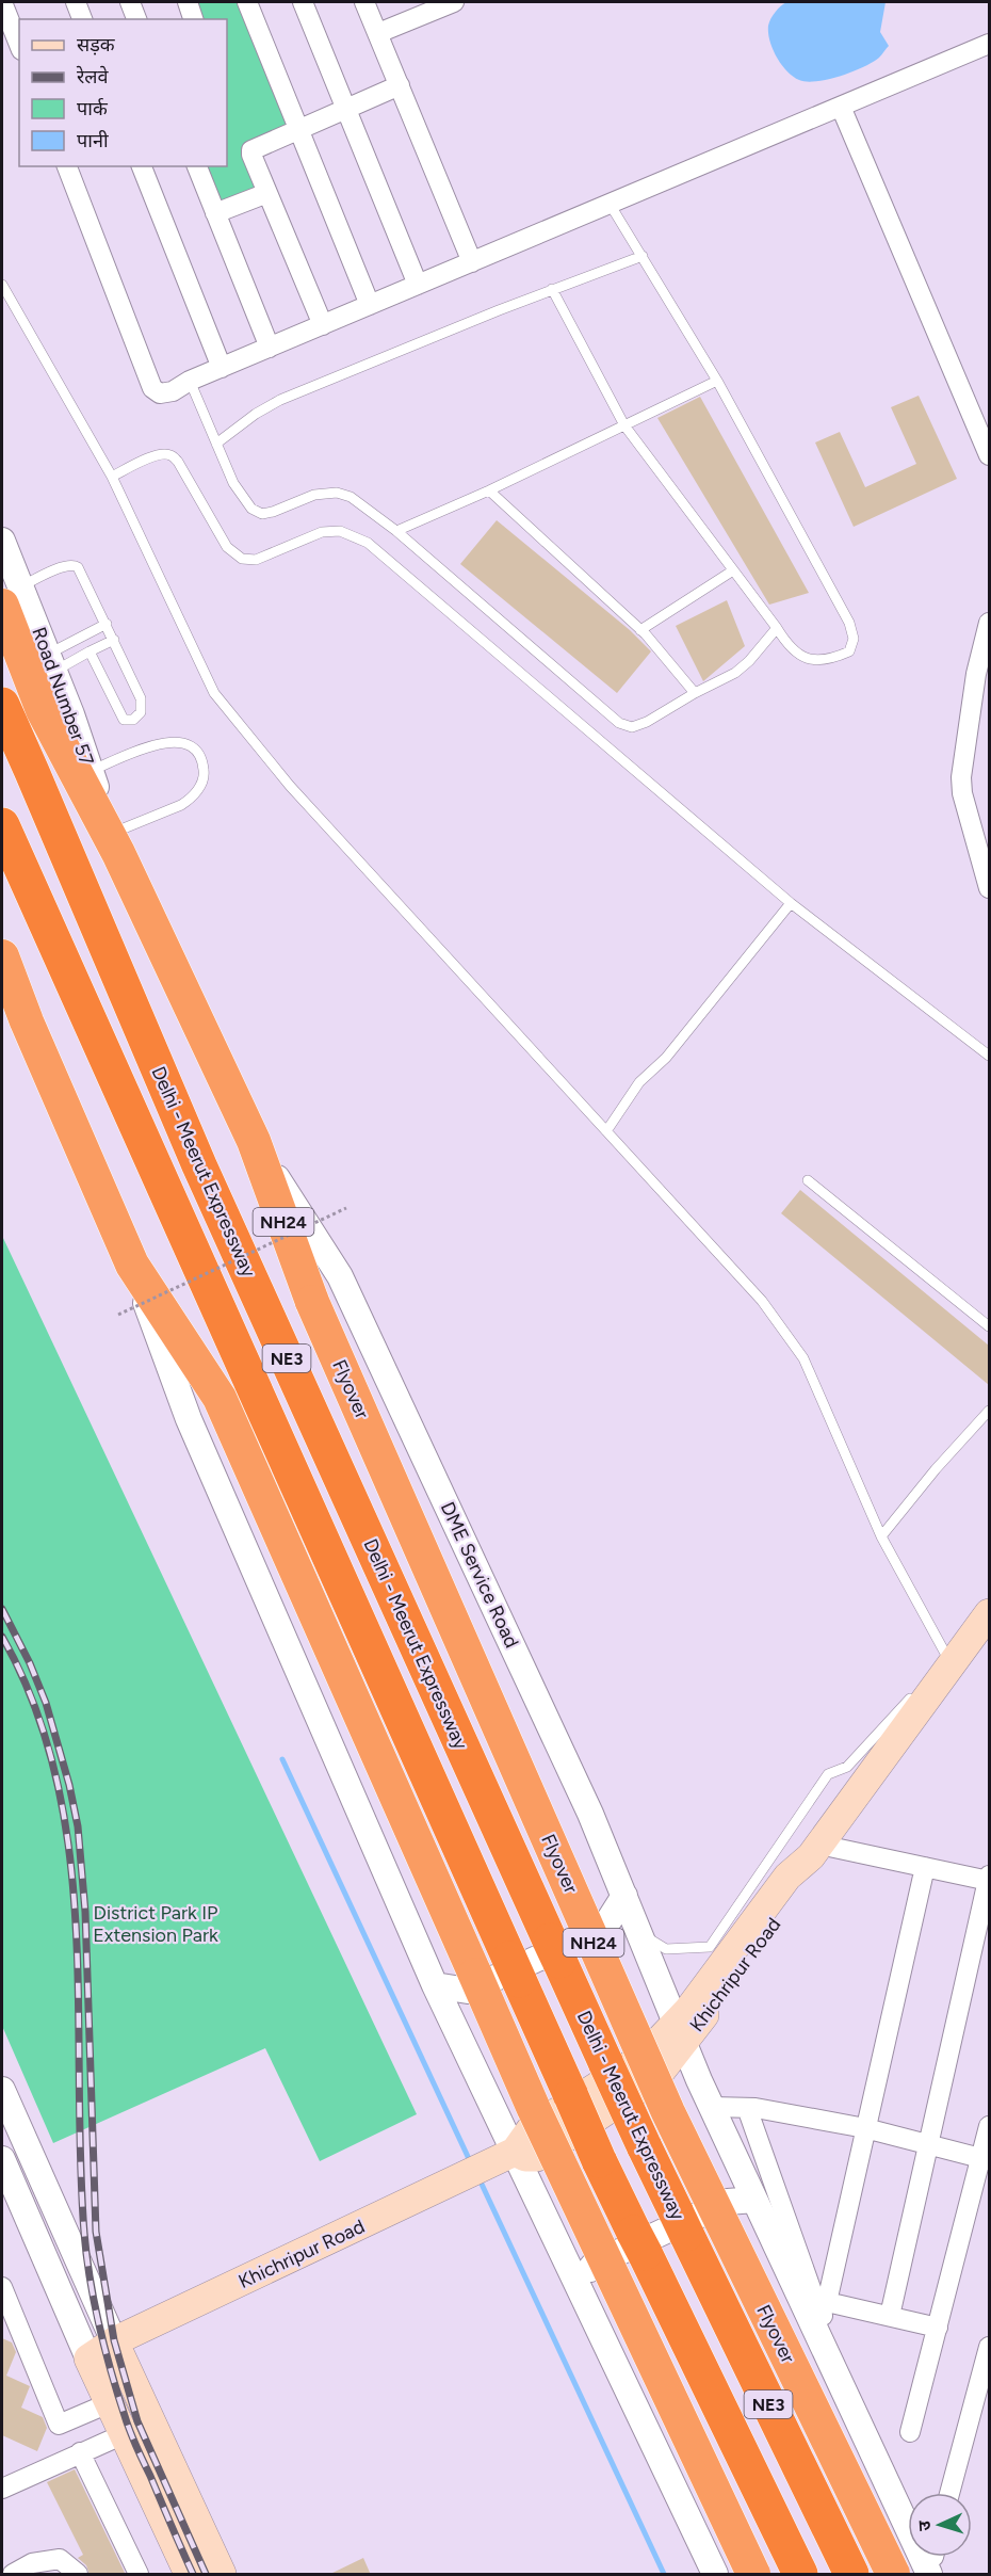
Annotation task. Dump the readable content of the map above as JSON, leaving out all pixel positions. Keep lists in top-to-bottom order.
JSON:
{
  "streets": {
    "highway": [
      "Delhi - Meerut Expressway",
      "NH24",
      "NE3",
      "Flyover"
    ],
    "main road": ["Khichripur Road"],
    "street": ["Road Number 57", "DME Service Road"]
  },
  "crossings": [
    ["Road Number 57", "Flyover"],
    ["Flyover", "DME Service Road"],
    ["DME Service Road", "Khichripur Road"]
  ],
  "parks": ["District Park IP Extension Park"],
  "legend": [
    "सड़क",
    "रेलवे",
    "पार्क",
    "पानी"
  ],
  "north": "left"
}
